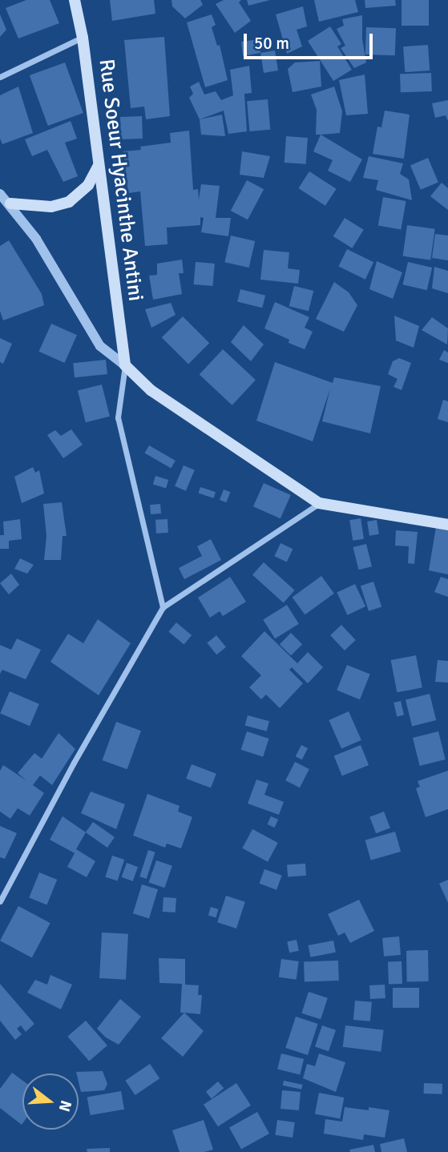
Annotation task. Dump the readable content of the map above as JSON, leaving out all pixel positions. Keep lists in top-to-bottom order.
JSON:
{
  "streets": {
    "main road": ["Rue Soeur Hyacinthe Antini"]
  },
  "scale_bar": "50 m",
  "north": "right"
}
